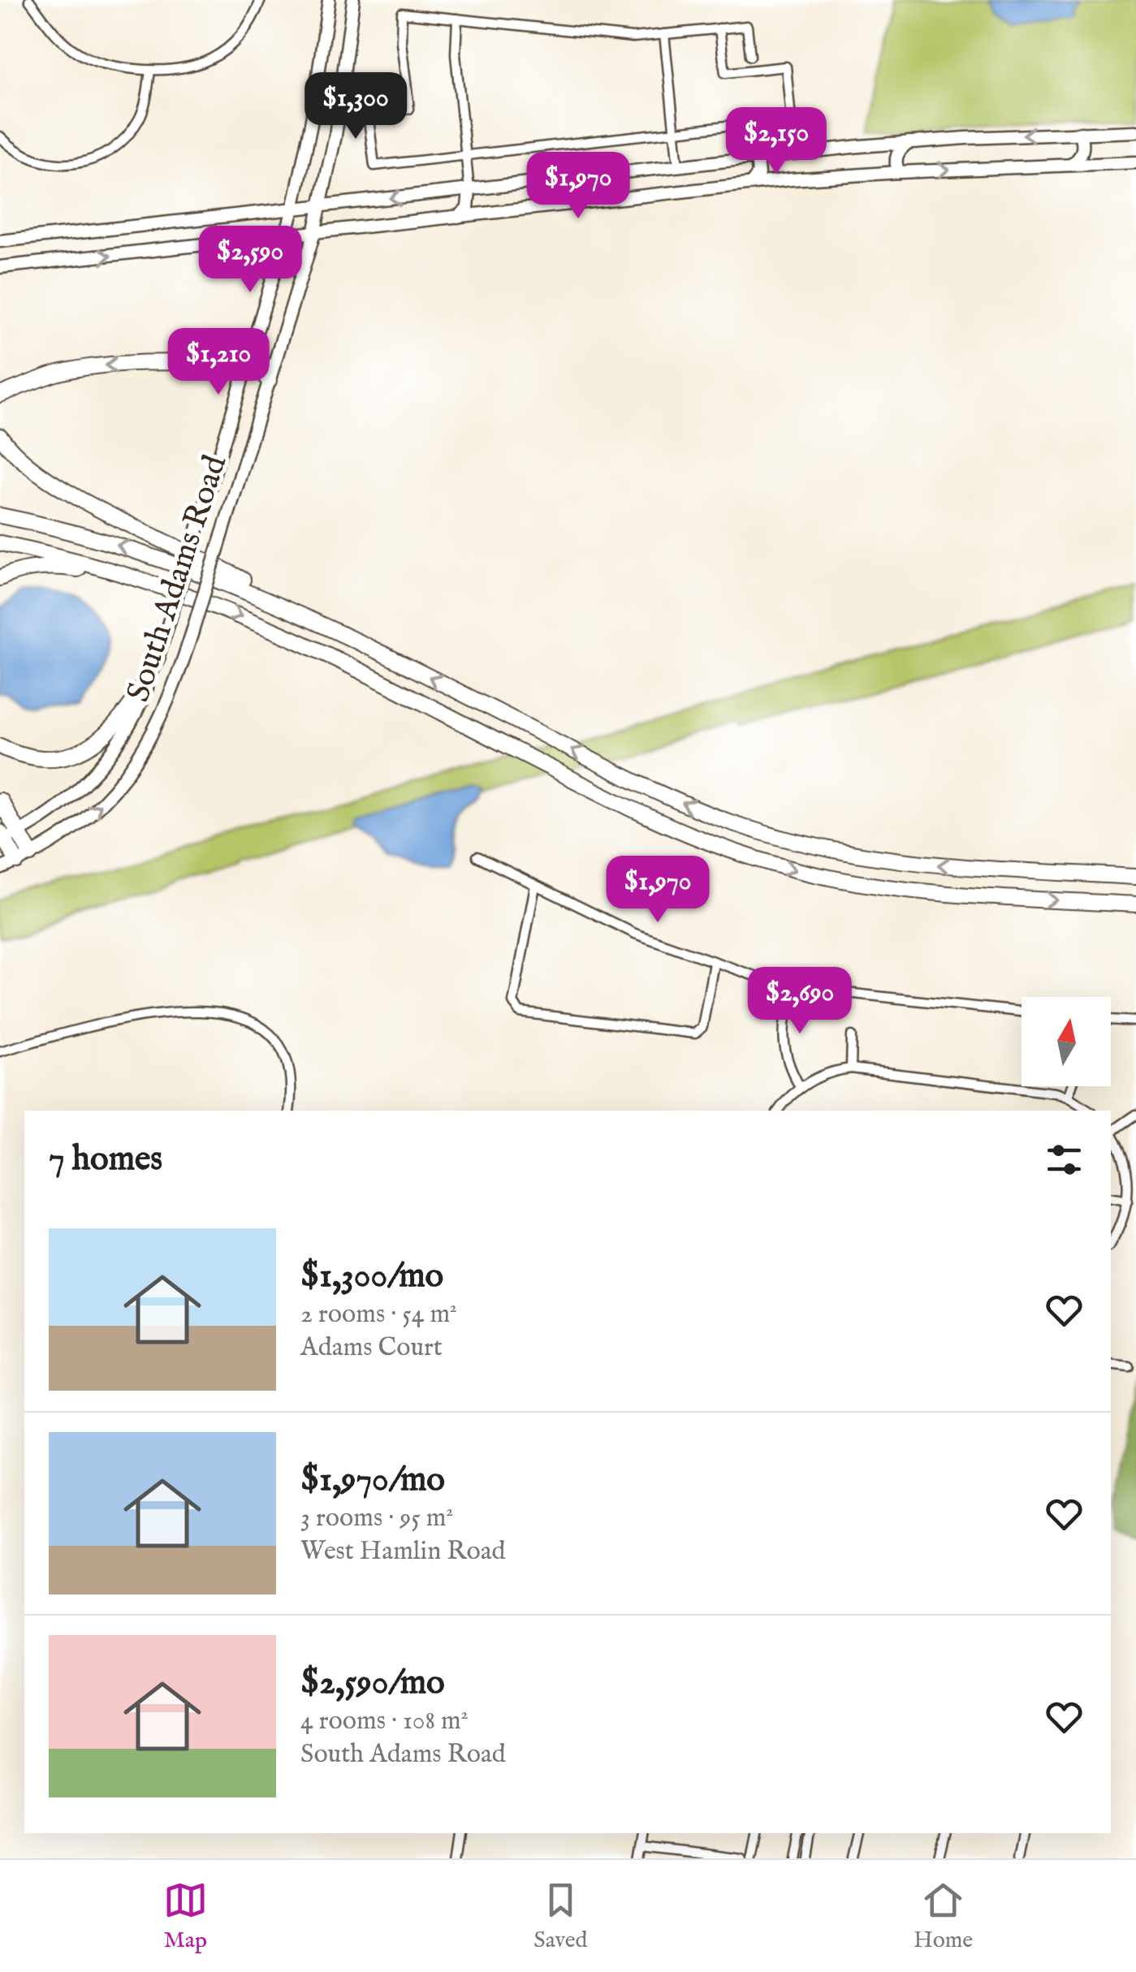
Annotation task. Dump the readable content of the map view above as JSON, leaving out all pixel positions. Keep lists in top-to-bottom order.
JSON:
{
  "streets": {
    "main road": ["South Adams Road"]
  },
  "north": "top",
  "page": {
    "price": [
      "$1,300",
      "$2,150",
      "$1,970",
      "$2,590",
      "$1,210",
      "$1,970",
      "$2,690"
    ],
    "heading": "7 homes",
    "list": [
      {
        "name": "$1,300/mo",
        "note": "2 rooms · 54 m² · Adams Court"
      },
      {
        "name": "$1,970/mo",
        "note": "3 rooms · 95 m² · West Hamlin Road"
      },
      {
        "name": "$2,590/mo",
        "note": "4 rooms · 108 m² · South Adams Road"
      }
    ],
    "tabs": ["Map", "Saved", "Home"]
  }
}
